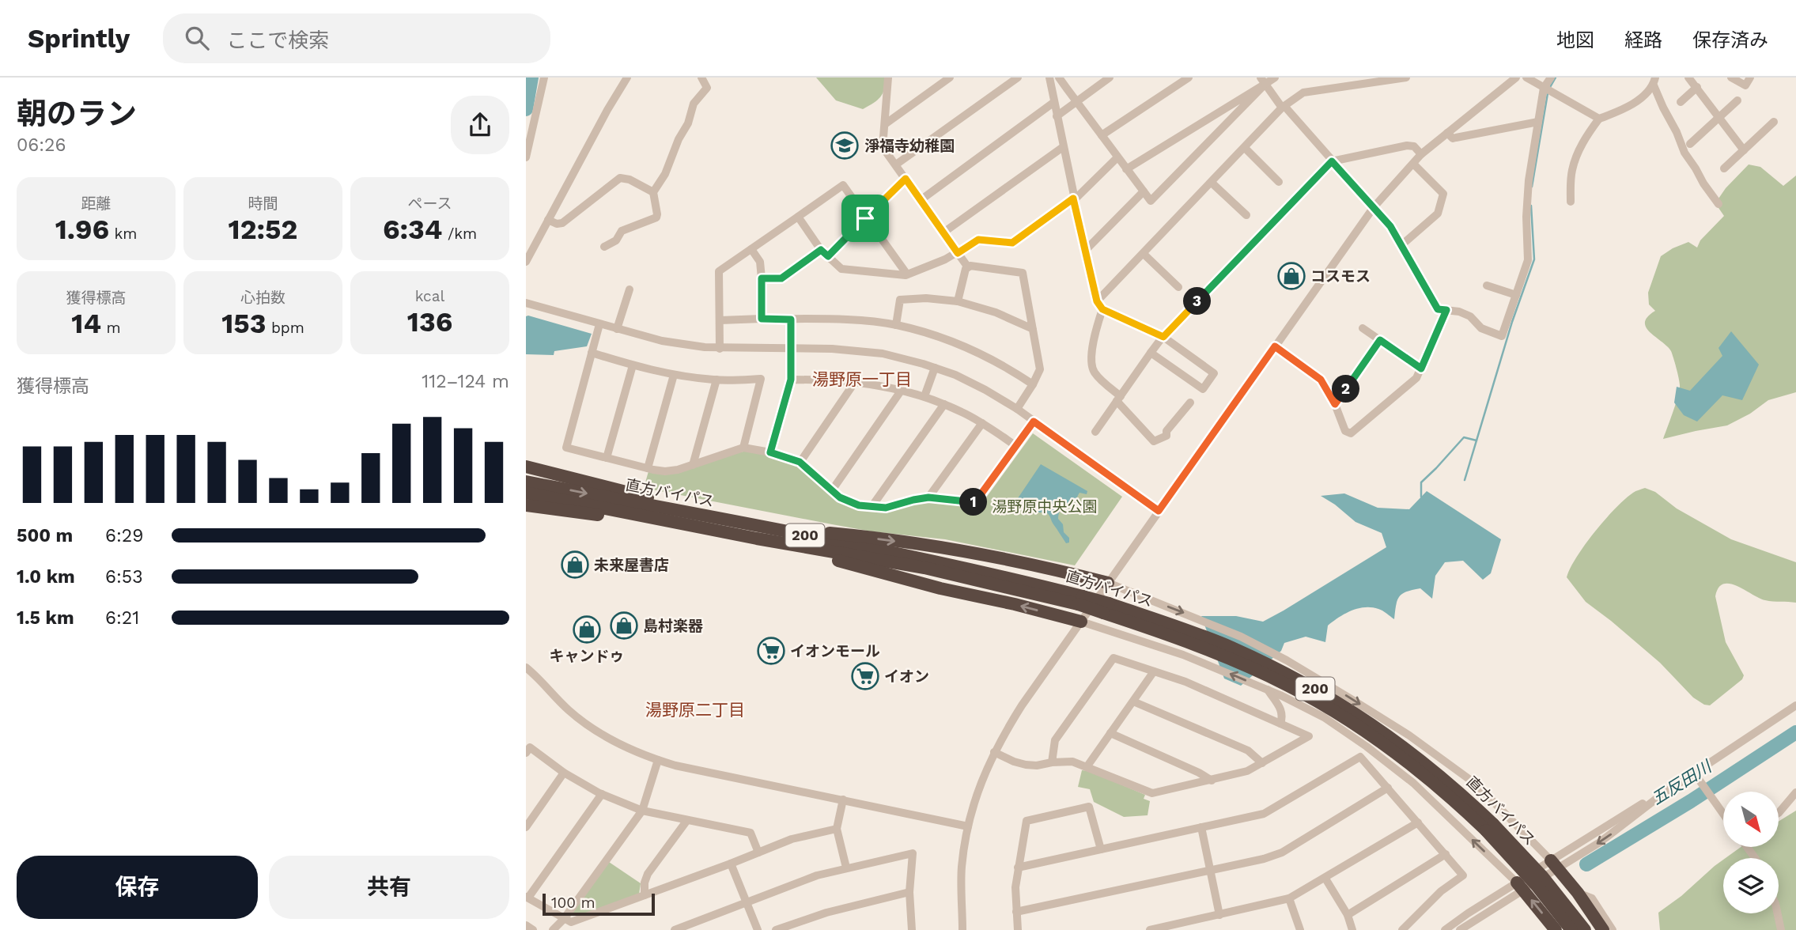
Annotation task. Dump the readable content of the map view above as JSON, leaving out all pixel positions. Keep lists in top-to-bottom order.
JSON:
{
  "streets": {
    "highway": ["直方バイパス", "200"]
  },
  "districts": ["湯野原一丁目", "湯野原二丁目"],
  "water": ["五反田川"],
  "parks": ["湯野原中央公園"],
  "places": {
    "school or university": ["淨福寺幼稚園"],
    "shop": [
      "コスモス",
      "未来屋書店",
      "島村楽器",
      "キャンドゥ"
    ],
    "supermarket": ["イオンモール", "イオン"]
  },
  "scale_bar": "100 m",
  "north": "bottom right",
  "page": {
    "header": "Sprintly",
    "search": "ここで検索",
    "nav": ["地図", "経路", "保存済み"],
    "heading": ["朝のラン", "06:26"],
    "stats": [
      ["距離", "1.96 km"],
      ["時間", "12:52"],
      ["ペース", "6:34 /km"],
      ["獲得標高", "14 m"],
      ["心拍数", "153 bpm"],
      ["kcal", "136"]
    ],
    "pins": ["3", "2", "1"],
    "chart": ["獲得標高", "112–124 m"],
    "list": [
      {
        "name": "500 m",
        "note": "6:29"
      },
      {
        "name": "1.0 km",
        "note": "6:53"
      },
      {
        "name": "1.5 km",
        "note": "6:21"
      }
    ],
    "buttons": ["保存", "共有"],
    "scale": "100 m"
  }
}
